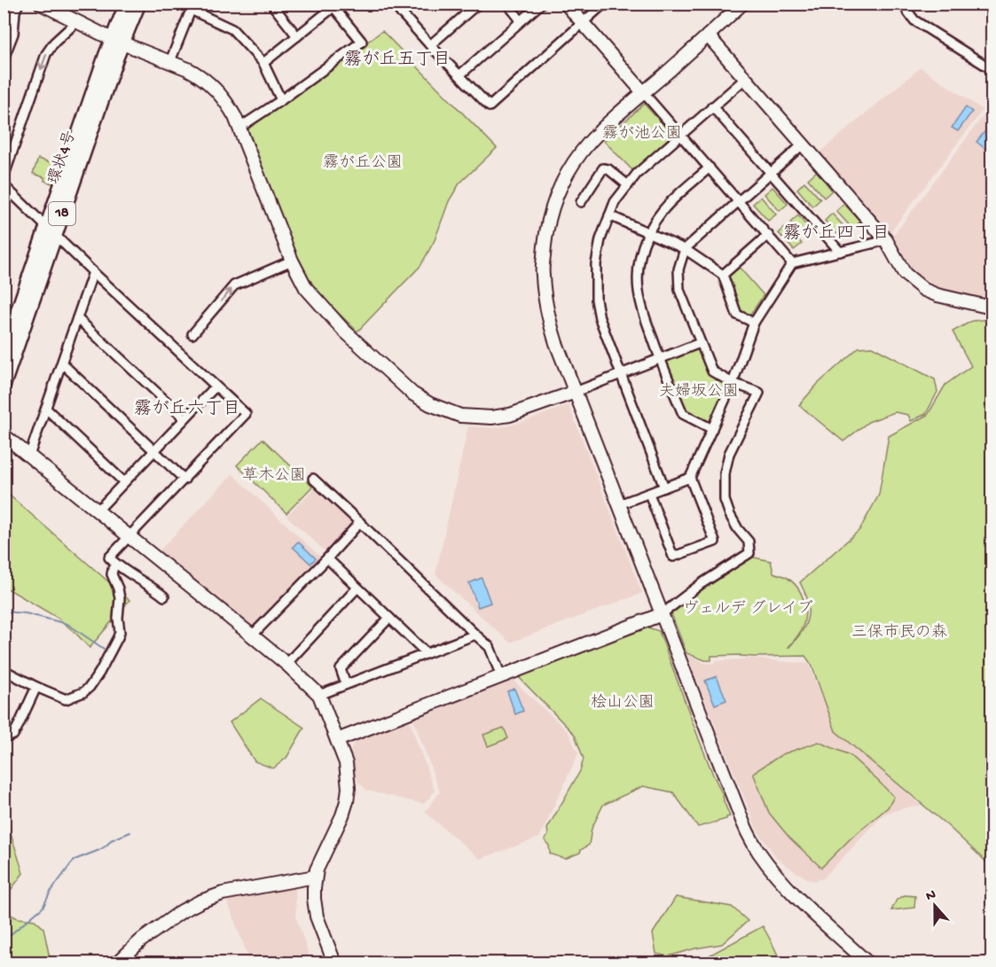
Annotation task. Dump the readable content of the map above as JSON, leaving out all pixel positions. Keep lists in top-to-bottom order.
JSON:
{
  "streets": {
    "main road": ["環状4号", "18"]
  },
  "districts": ["霧が丘五丁目", "霧が丘四丁目", "霧が丘六丁目"],
  "parks": [
    "霧が池公園",
    "霧が丘公園",
    "夫婦坂公園",
    "草木公園",
    "ヴェルデ グレイブ",
    "三保市民の森",
    "桧山公園"
  ],
  "north": "top"
}
